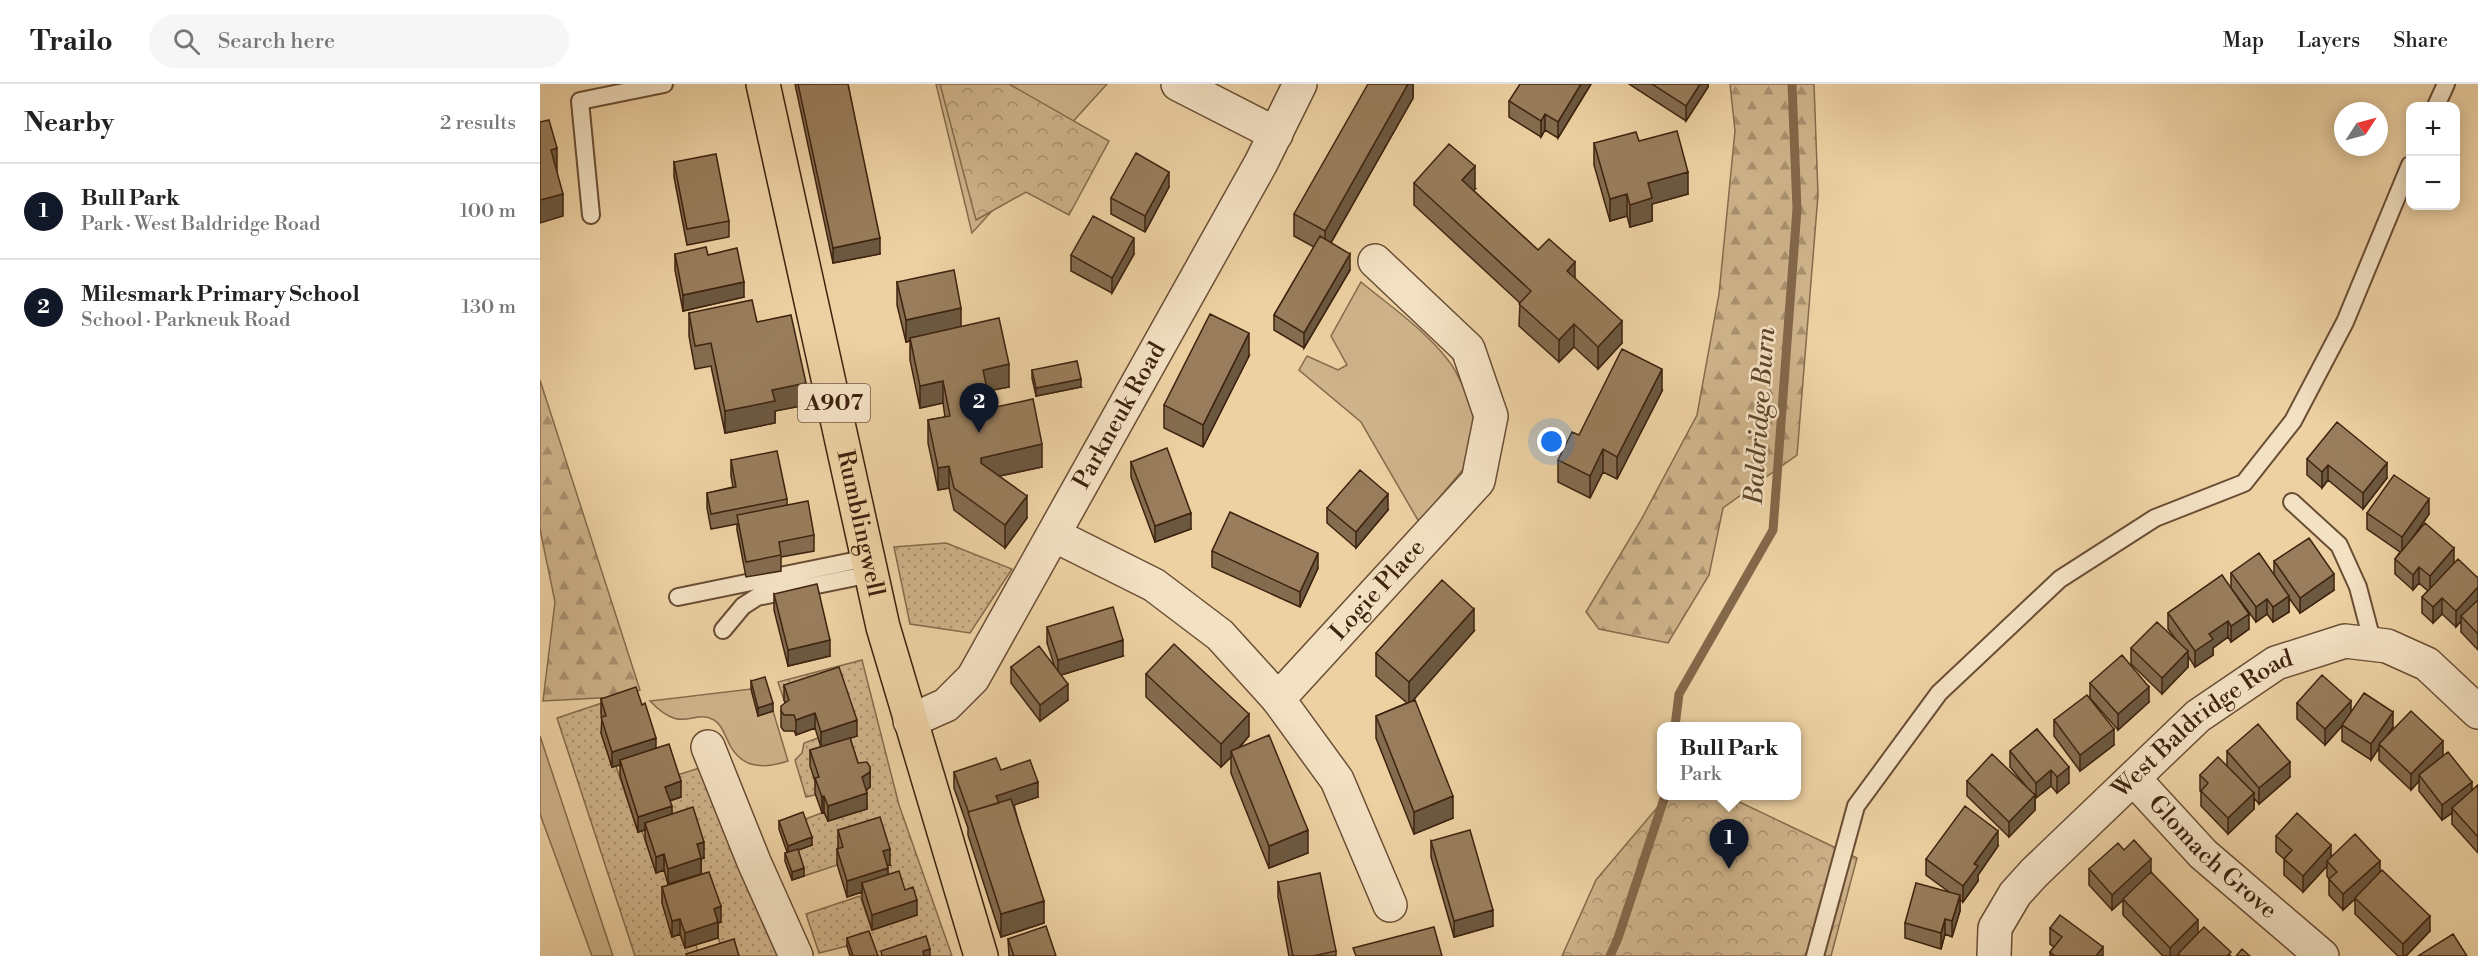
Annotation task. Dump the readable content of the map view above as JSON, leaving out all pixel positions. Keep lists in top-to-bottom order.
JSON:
{
  "streets": {
    "main road": ["A907", "Rumblingwell"],
    "street": [
      "Parkneuk Road",
      "Logie Place",
      "West Baldridge Road",
      "Glomach Grove"
    ]
  },
  "crossings": [
    ["Parkneuk Road", "Rumblingwell"],
    ["West Baldridge Road", "Glomach Grove"]
  ],
  "water": ["Baldridge Burn"],
  "north": "top right",
  "page": {
    "header": "Trailo",
    "search": "Search here",
    "nav": ["Map", "Layers", "Share"],
    "heading": ["Nearby", "2 results"],
    "map_buttons": ["+", "−"],
    "list": [
      {
        "mark": "1",
        "name": "Bull Park",
        "note": "Park · West Baldridge Road",
        "value": "100 m"
      },
      {
        "mark": "2",
        "name": "Milesmark Primary School",
        "note": "School · Parkneuk Road",
        "value": "130 m"
      }
    ],
    "pins": ["2", "1"],
    "popup": ["Bull Park", "Park"]
  }
}
